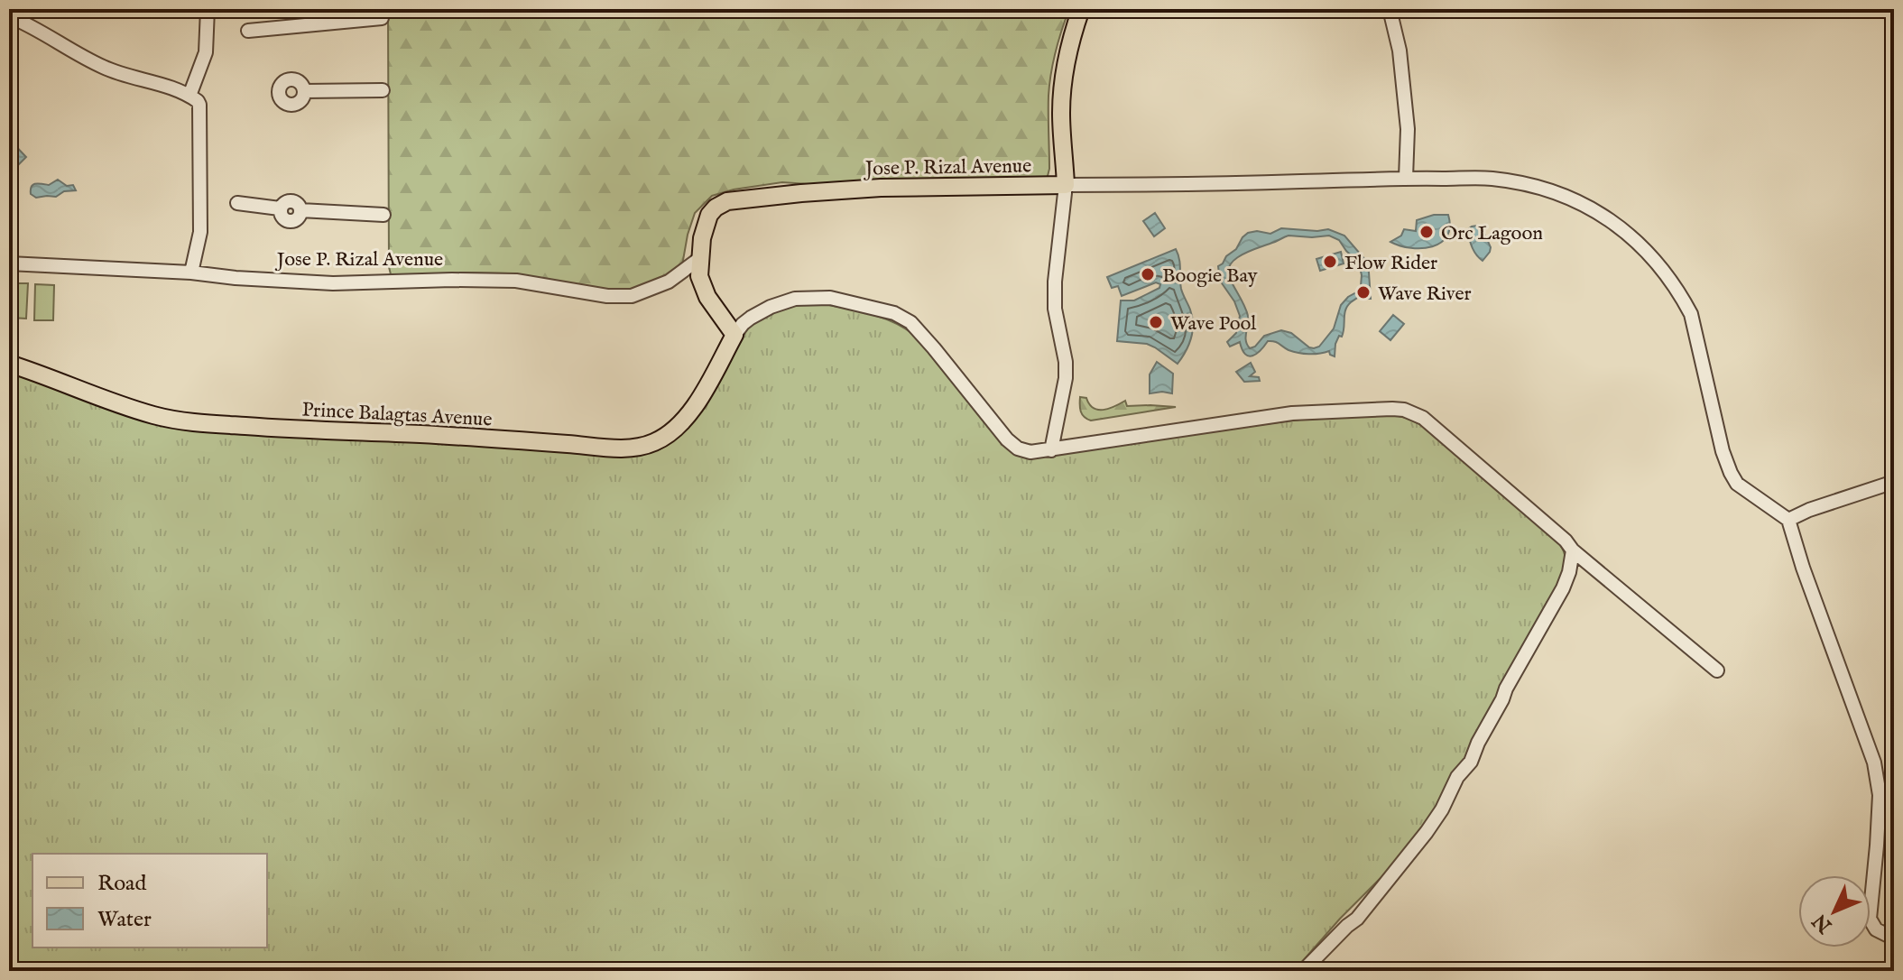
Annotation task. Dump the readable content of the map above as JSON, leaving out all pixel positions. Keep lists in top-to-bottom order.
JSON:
{
  "streets": {
    "main road": ["Jose P. Rizal Avenue", "Prince Balagtas Avenue"]
  },
  "crossings": [
    ["Jose P. Rizal Avenue", "Prince Balagtas Avenue"]
  ],
  "places": [
    "Orc Lagoon",
    "Flow Rider",
    "Boogie Bay",
    "Wave River",
    "Wave Pool"
  ],
  "legend": ["Road", "Water"],
  "north": "bottom left"
}
